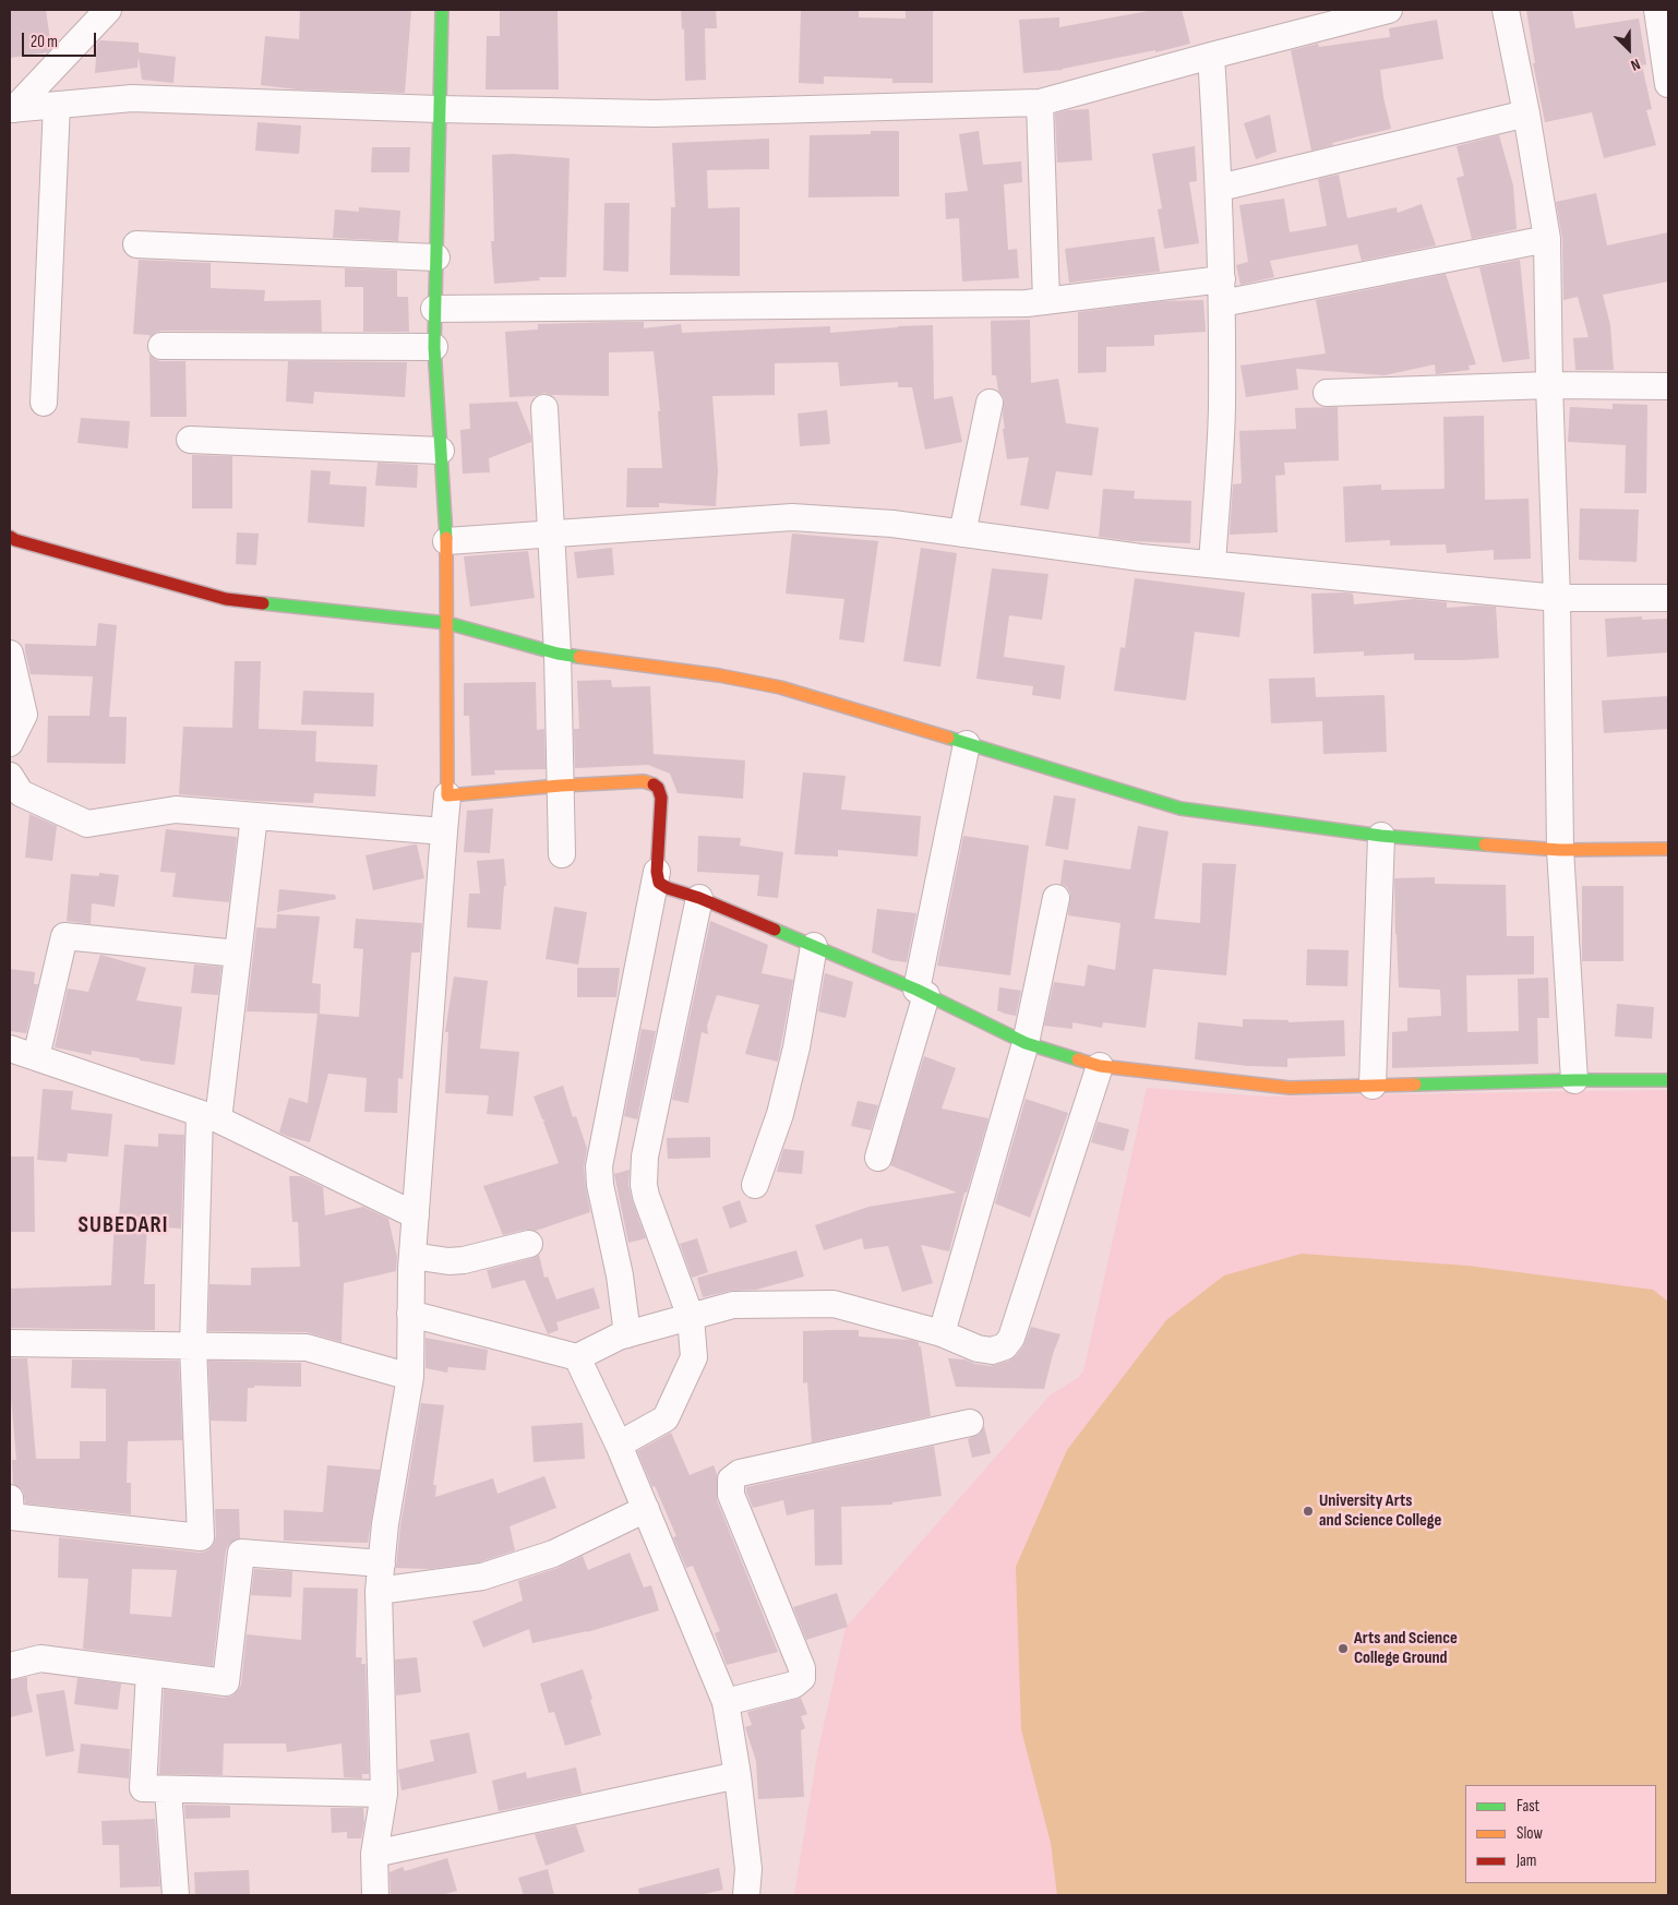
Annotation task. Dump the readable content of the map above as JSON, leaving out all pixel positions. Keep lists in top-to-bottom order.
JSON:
{
  "districts": ["SUBEDARI"],
  "places": ["University Arts and Science College", "Arts and Science College Ground"],
  "legend": ["Fast", "Slow", "Jam"],
  "scale_bar": "20 m",
  "north": "bottom right"
}
